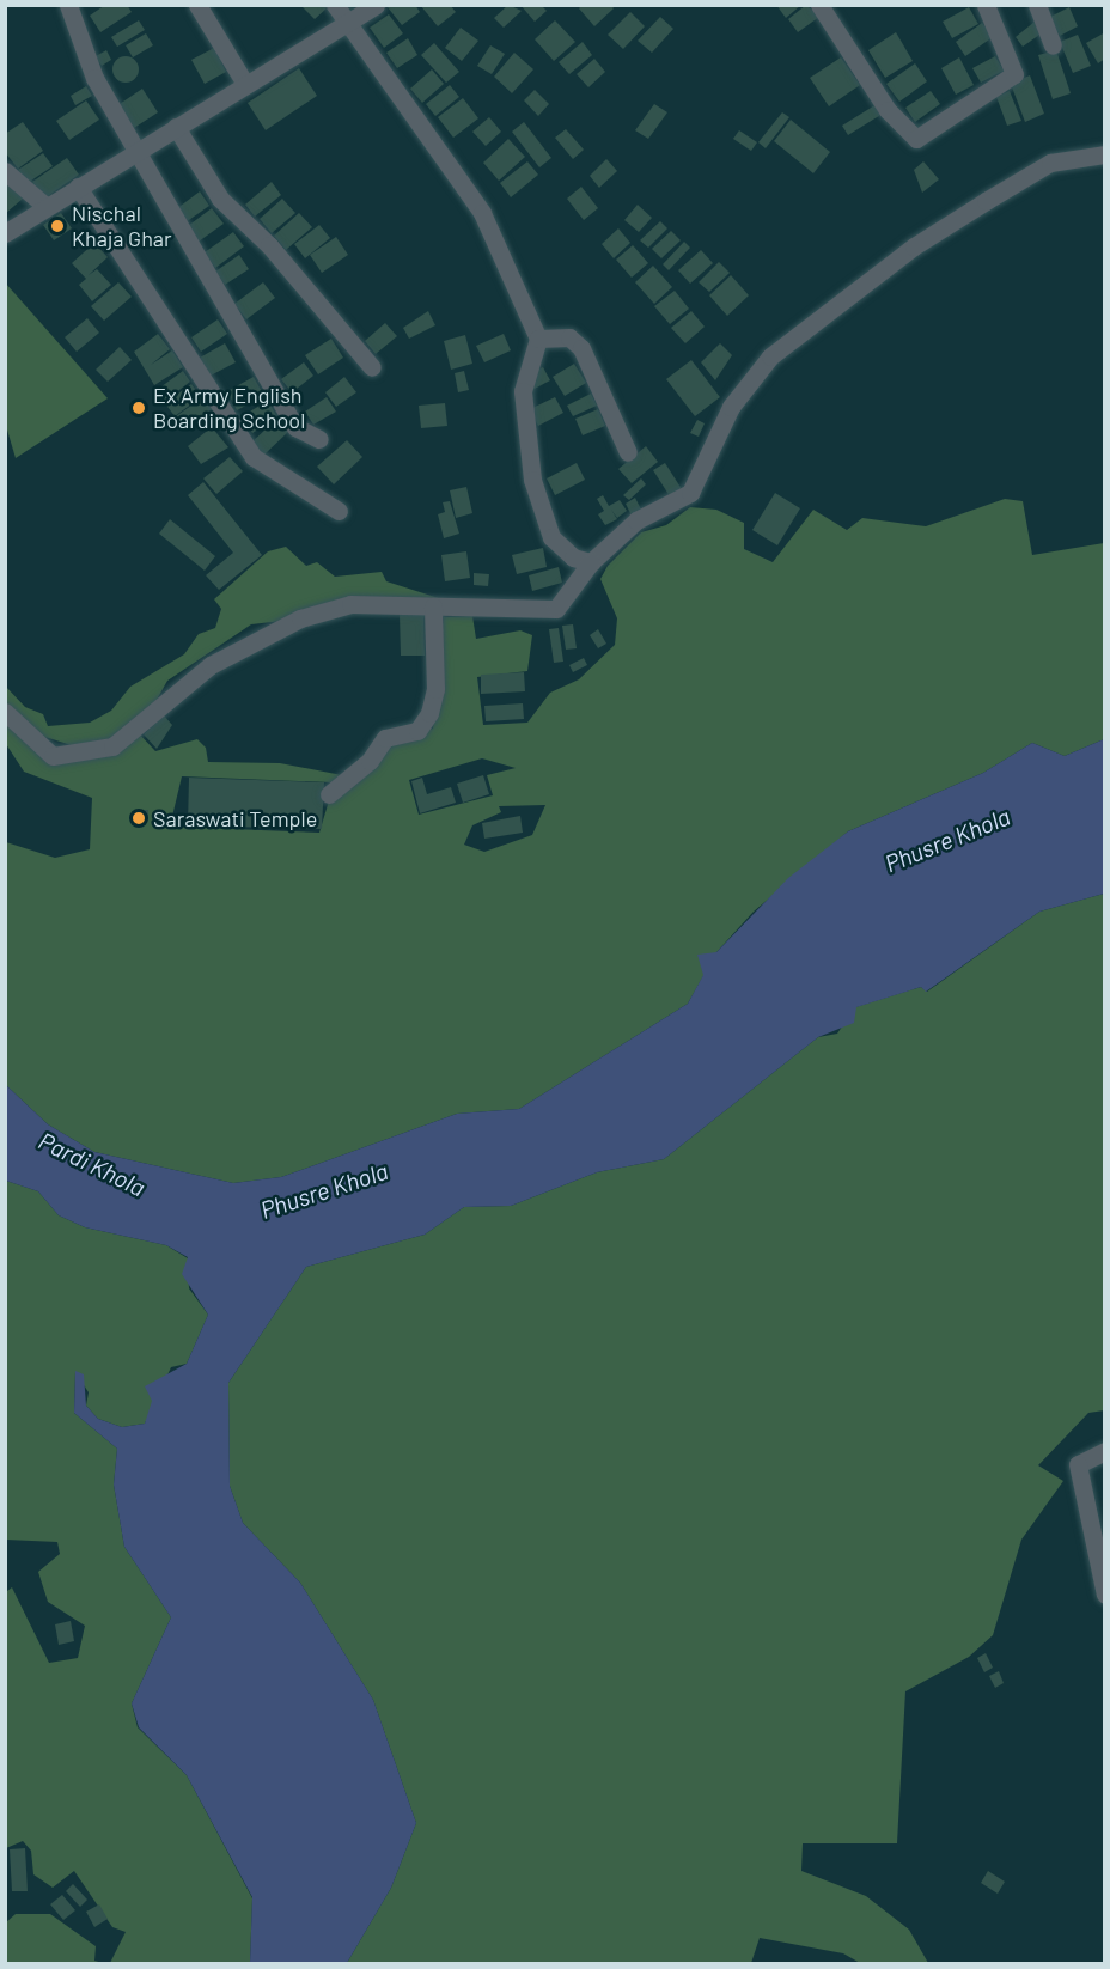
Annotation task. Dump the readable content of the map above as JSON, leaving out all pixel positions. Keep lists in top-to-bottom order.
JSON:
{
  "water": ["Phusre Khola", "Pardi Khola"],
  "places": ["Nischal Khaja Ghar", "Ex Army English Boarding School", "Saraswati Temple"]
}
